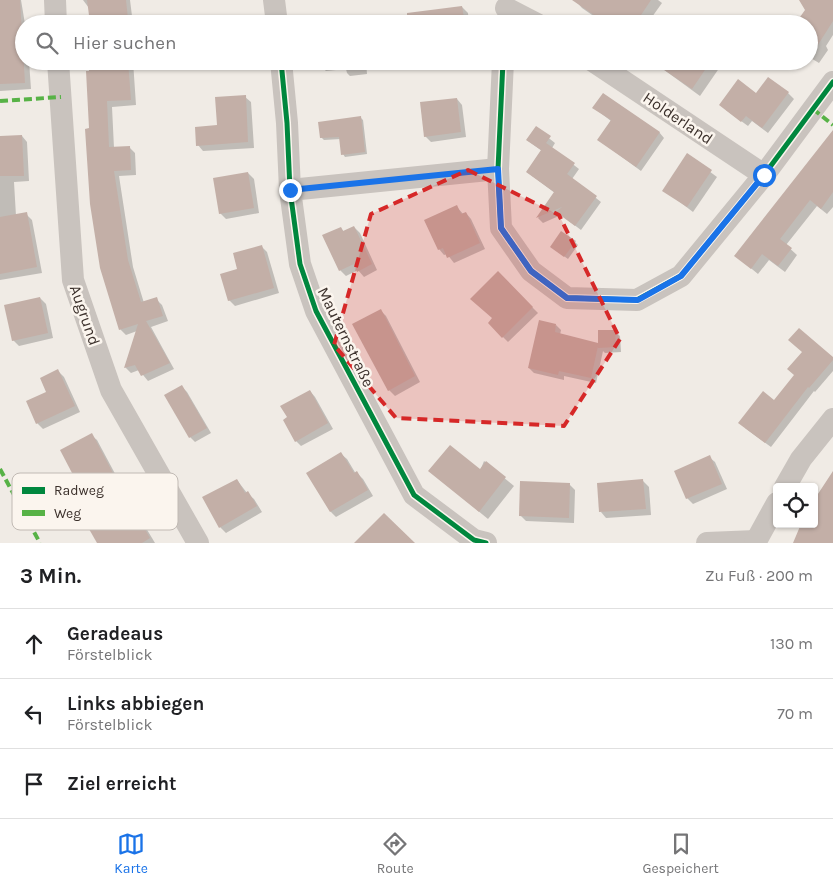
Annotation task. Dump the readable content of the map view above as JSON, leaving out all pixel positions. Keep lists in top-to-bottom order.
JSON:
{
  "streets": {
    "street": ["Holderland", "Augrund", "Mauternstraße"]
  },
  "legend": ["Radweg", "Weg"],
  "page": {
    "search": "Hier suchen",
    "heading": ["3 Min.", "Zu Fuß · 200 m"],
    "list": [
      ["Geradeaus", "Förstelblick", "130 m"],
      ["Links abbiegen", "Förstelblick", "70 m"],
      "Ziel erreicht"
    ],
    "nav": ["Karte", "Route", "Gespeichert"]
  }
}
